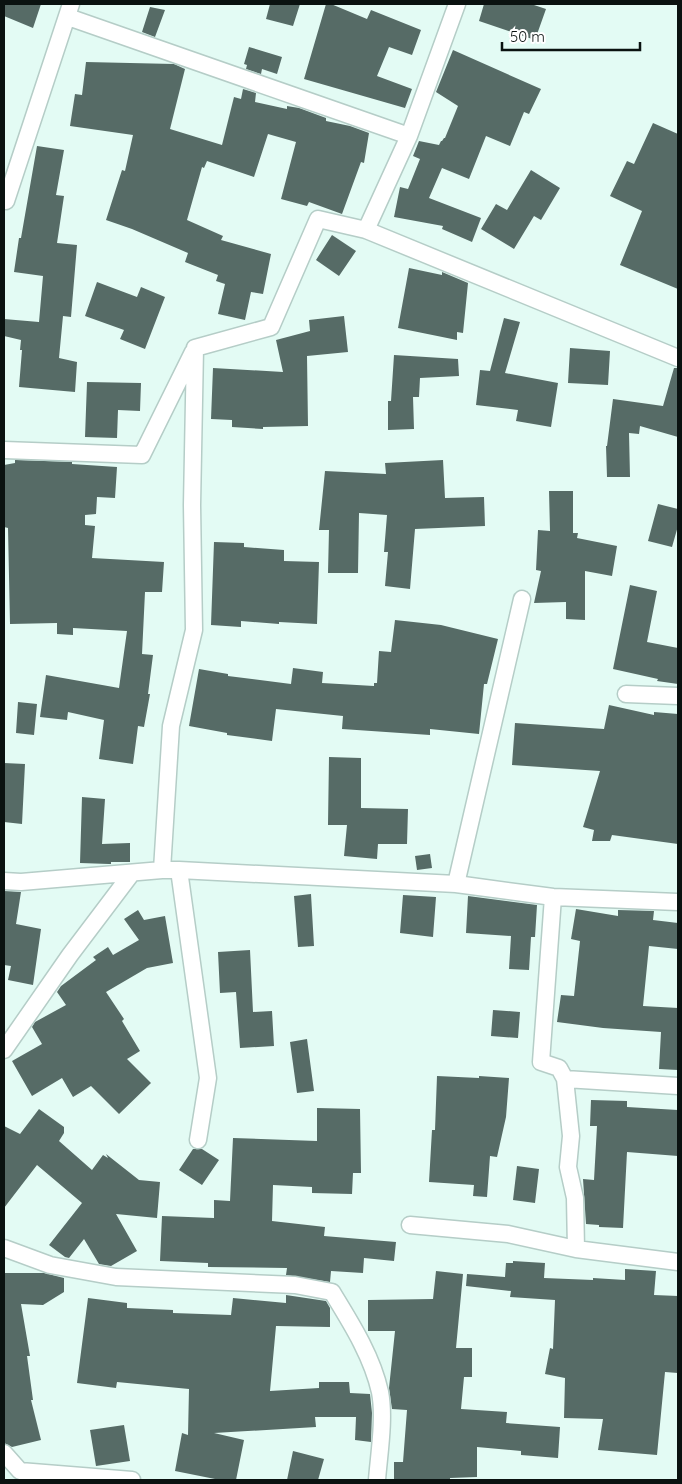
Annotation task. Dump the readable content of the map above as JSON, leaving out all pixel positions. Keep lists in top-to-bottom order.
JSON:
{
  "scale_bar": "50 m"
}
